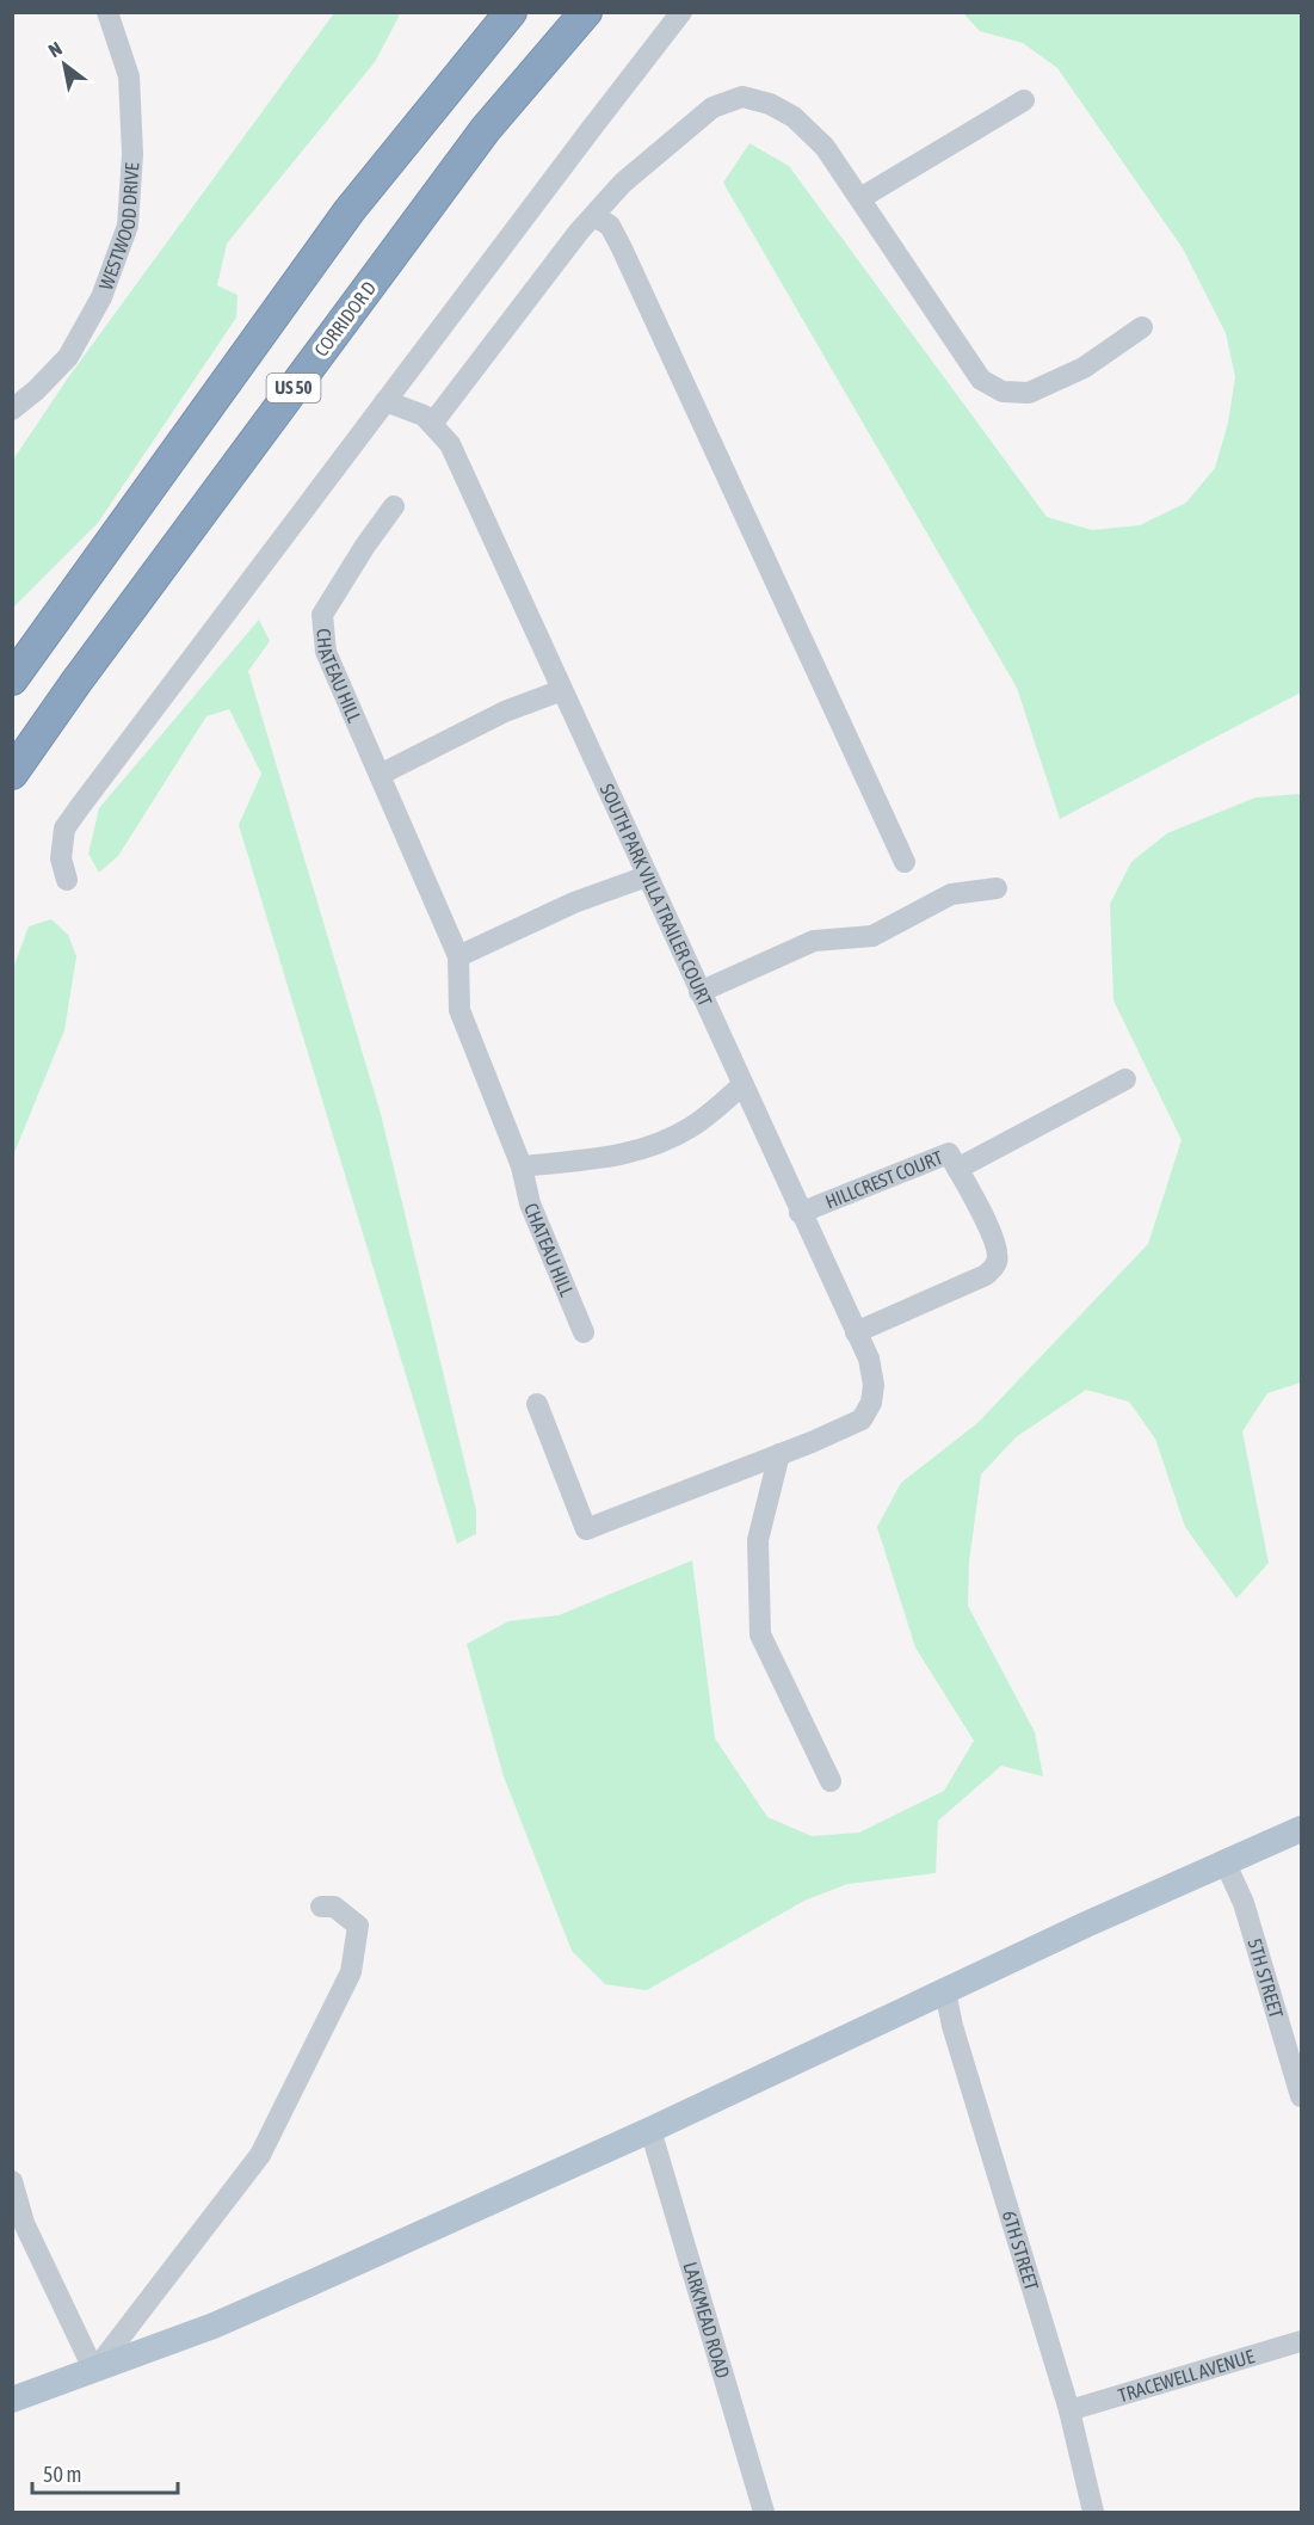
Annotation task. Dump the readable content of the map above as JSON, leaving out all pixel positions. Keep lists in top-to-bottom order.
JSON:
{
  "streets": {
    "highway": ["CORRIDOR D", "US 50"],
    "street": [
      "WESTWOOD DRIVE",
      "CHATEAU HILL",
      "SOUTH PARK VILLA TRAILER COURT",
      "HILLCREST COURT",
      "5TH STREET",
      "6TH STREET",
      "LARKMEAD ROAD",
      "TRACEWELL AVENUE"
    ]
  },
  "crossings": [
    ["SOUTH PARK VILLA TRAILER COURT", "HILLCREST COURT"],
    ["6TH STREET", "TRACEWELL AVENUE"]
  ],
  "scale_bar": "50 m",
  "north": "top left"
}
